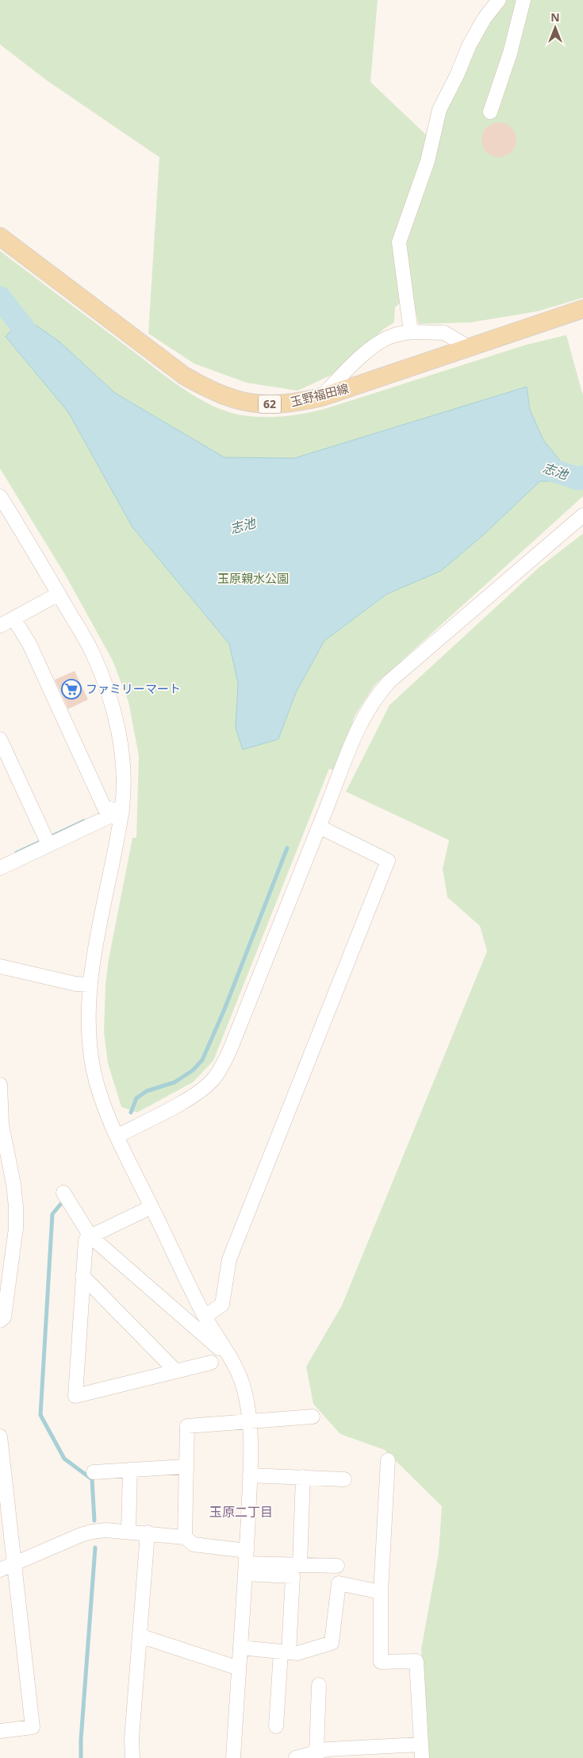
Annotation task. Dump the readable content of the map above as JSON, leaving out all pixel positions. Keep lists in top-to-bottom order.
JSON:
{
  "streets": {
    "main road": ["玉野福田線", "62"]
  },
  "districts": ["玉原二丁目"],
  "water": ["志池"],
  "parks": ["玉原親水公園"],
  "places": {
    "supermarket": ["ファミリーマート"]
  },
  "north": "top"
}
